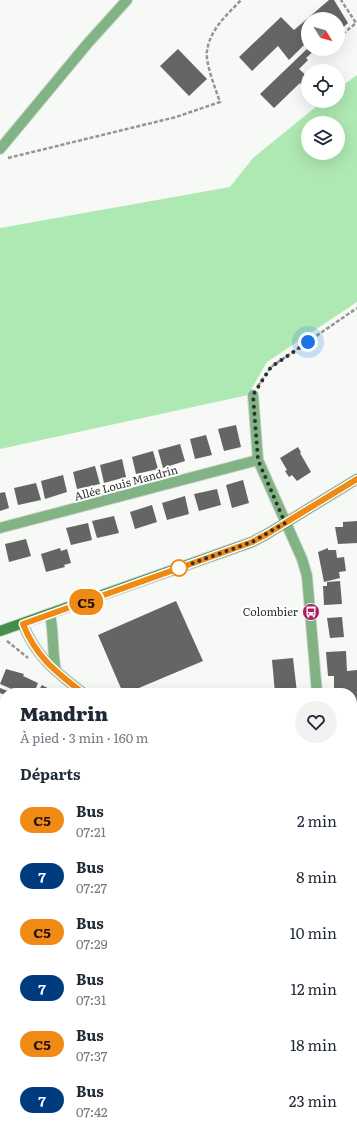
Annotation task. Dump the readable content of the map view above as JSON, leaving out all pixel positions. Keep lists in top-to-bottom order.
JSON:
{
  "streets": {
    "street": ["Allée Louis Mandrin"]
  },
  "places": {
    "bus stop": ["Colombier"]
  },
  "lines": ["bus line C5"],
  "north": "bottom right",
  "page": {
    "on_map": "C5",
    "heading": [
      ["Mandrin", "À pied · 3 min · 160 m"],
      "Départs"
    ],
    "list": [
      {
        "mark": "C5",
        "name": "Bus",
        "note": "07:21",
        "value": "2 min"
      },
      {
        "mark": "7",
        "name": "Bus",
        "note": "07:27",
        "value": "8 min"
      },
      {
        "mark": "C5",
        "name": "Bus",
        "note": "07:29",
        "value": "10 min"
      },
      {
        "mark": "7",
        "name": "Bus",
        "note": "07:31",
        "value": "12 min"
      },
      {
        "mark": "C5",
        "name": "Bus",
        "note": "07:37",
        "value": "18 min"
      },
      {
        "mark": "7",
        "name": "Bus",
        "note": "07:42",
        "value": "23 min"
      }
    ]
  }
}
